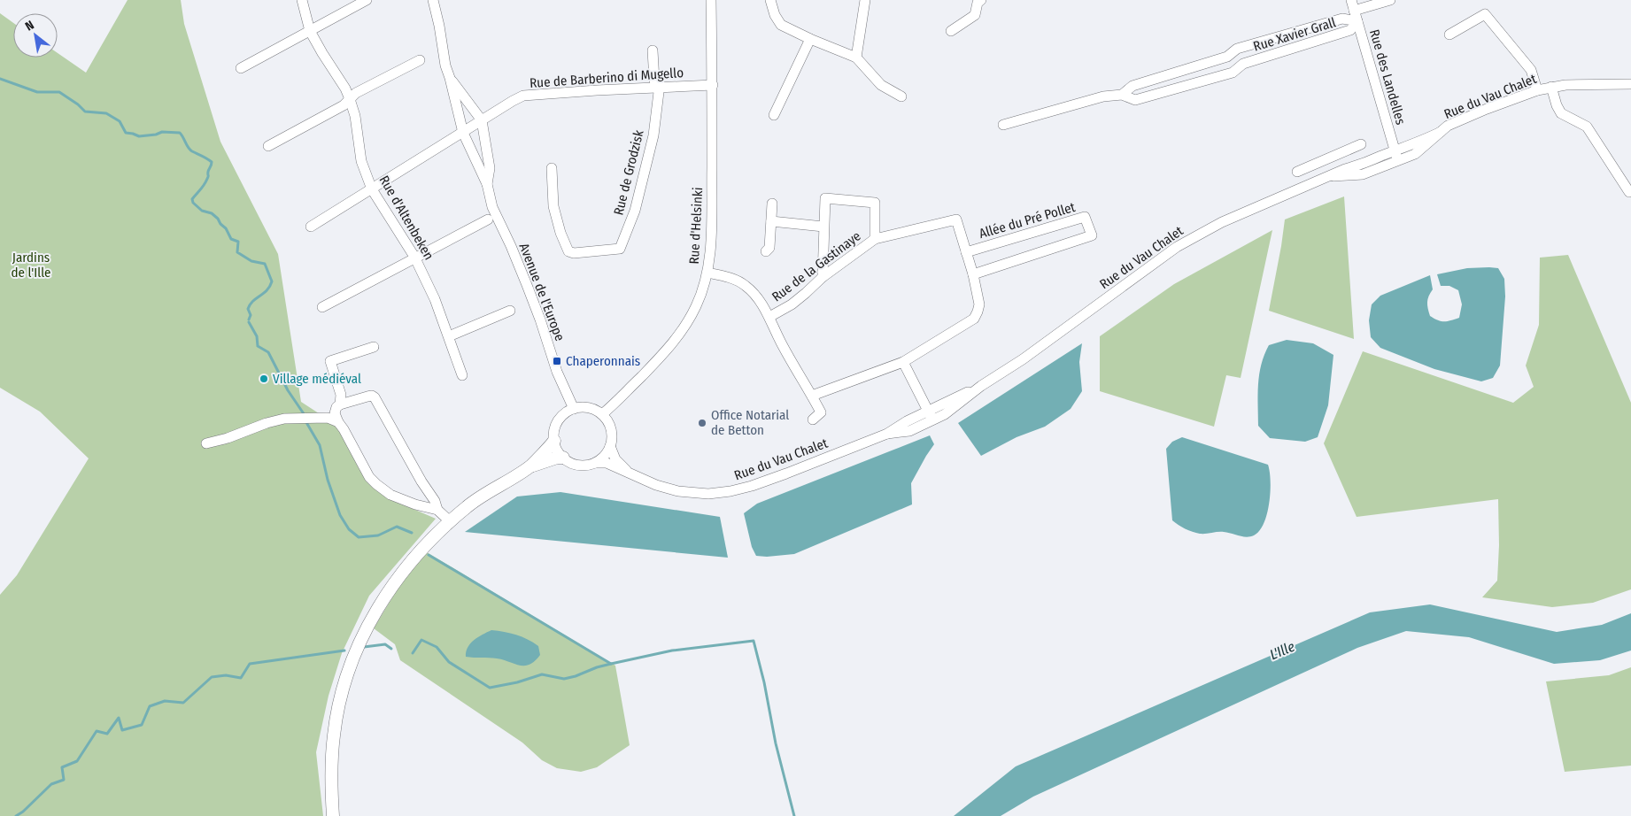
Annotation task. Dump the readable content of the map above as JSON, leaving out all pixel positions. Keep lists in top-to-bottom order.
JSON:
{
  "streets": {
    "street": [
      "Rue Xavier Grall",
      "Rue des Landelles",
      "Rue de Barberino di Mugello",
      "Rue du Vau Chalet",
      "Rue de Grodzisk",
      "Rue d'Altenbeken",
      "Allée du Pré Pollet",
      "Rue d'Helsinki",
      "Rue de la Gastinaye",
      "Avenue de l'Europe"
    ]
  },
  "crossings": [
    ["Rue Xavier Grall", "Rue des Landelles"],
    ["Rue des Landelles", "Rue du Vau Chalet"],
    ["Rue de Barberino di Mugello", "Rue de Grodzisk"],
    ["Rue de Barberino di Mugello", "Rue d'Helsinki"],
    ["Rue de Barberino di Mugello", "Avenue de l'Europe"],
    ["Rue du Vau Chalet", "Rue d'Helsinki"],
    ["Rue du Vau Chalet", "Avenue de l'Europe"],
    ["Allée du Pré Pollet", "Rue de la Gastinaye"],
    ["Rue d'Helsinki", "Rue de la Gastinaye"],
    ["Rue d'Helsinki", "Avenue de l'Europe"]
  ],
  "water": ["L'Ille"],
  "parks": ["Jardins de l'Ille"],
  "places": {
    "transit": ["Chaperonnais"],
    "other": ["Village médiéval", "Office Notarial de Betton"]
  },
  "north": "top left"
}
